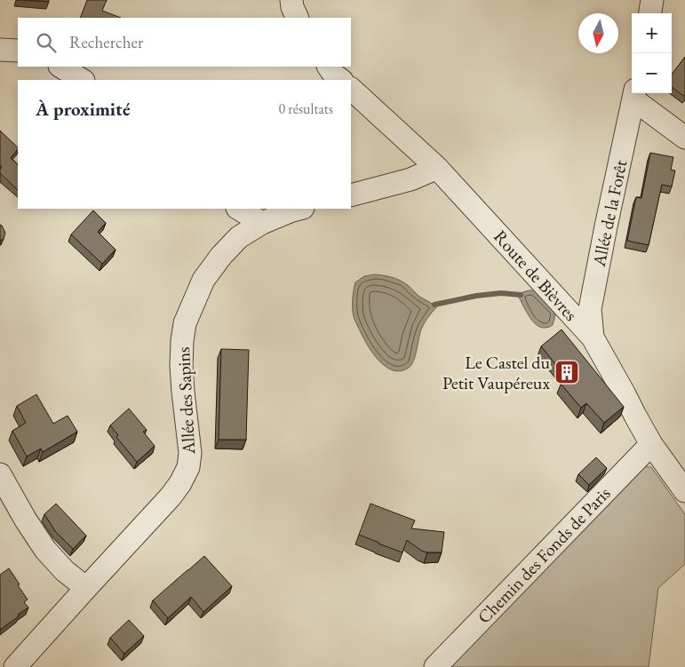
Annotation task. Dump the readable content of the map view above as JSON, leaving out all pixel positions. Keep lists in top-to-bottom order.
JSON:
{
  "streets": {
    "street": [
      "Allée de la Forêt",
      "Route de Bièvres",
      "Allée des Sapins",
      "Chemin des Fonds de Paris"
    ]
  },
  "crossings": [
    ["Allée de la Forêt", "Route de Bièvres"],
    ["Route de Bièvres", "Chemin des Fonds de Paris"]
  ],
  "places": {
    "building": ["Le Castel du Petit Vaupéreux"]
  },
  "north": "bottom",
  "page": {
    "map_buttons": ["+", "−"],
    "search": "Rechercher",
    "heading": ["À proximité", "0 résultats"]
  }
}
